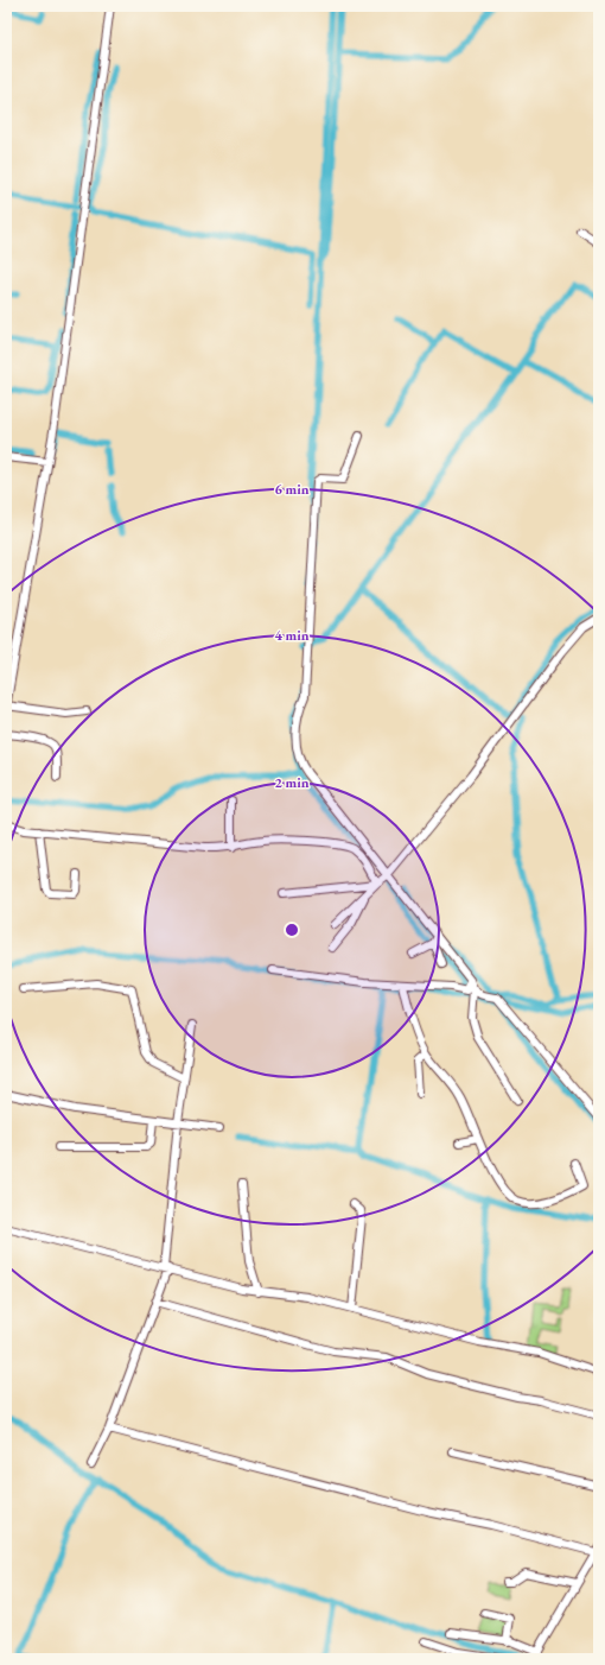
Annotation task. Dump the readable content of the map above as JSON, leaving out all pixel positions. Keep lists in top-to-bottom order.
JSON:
{
  "rings": ["6 min", "4 min", "2 min"]
}
